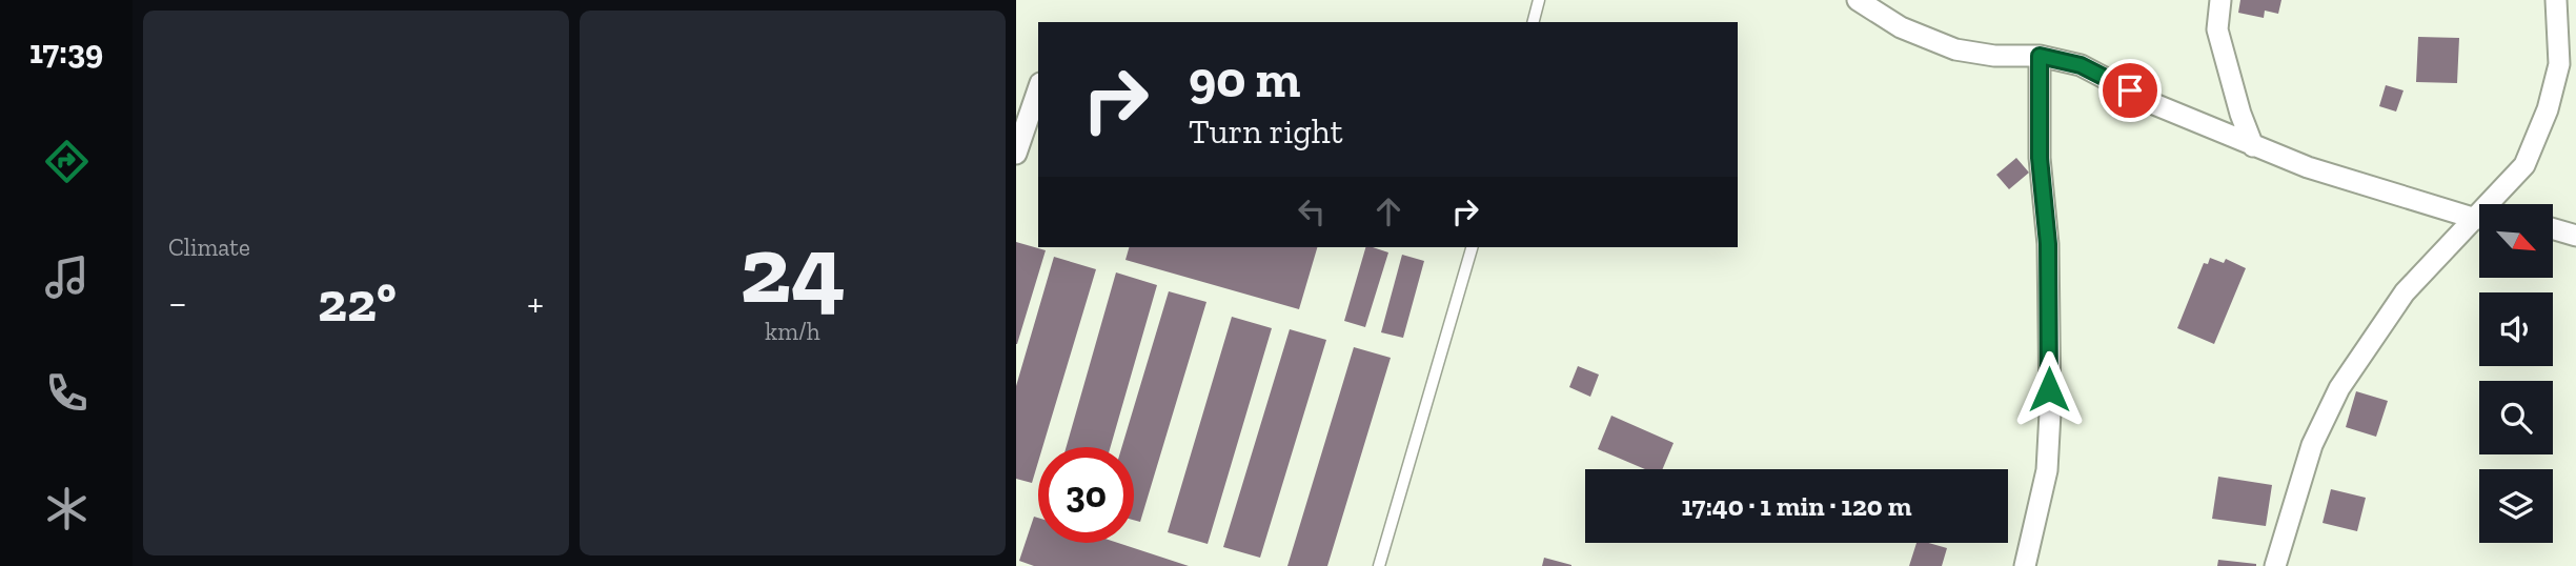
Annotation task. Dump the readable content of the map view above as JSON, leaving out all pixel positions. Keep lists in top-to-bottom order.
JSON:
{
  "north": "bottom right",
  "page": {
    "tabs": "17:39",
    "tile": [
      "Climate",
      ["24", "km/h"]
    ],
    "turn": ["90 m", "Turn right"],
    "heat": ["−", "22°", "+"],
    "limit": "30",
    "trip": "17:40 · 1 min · 120 m"
  }
}
